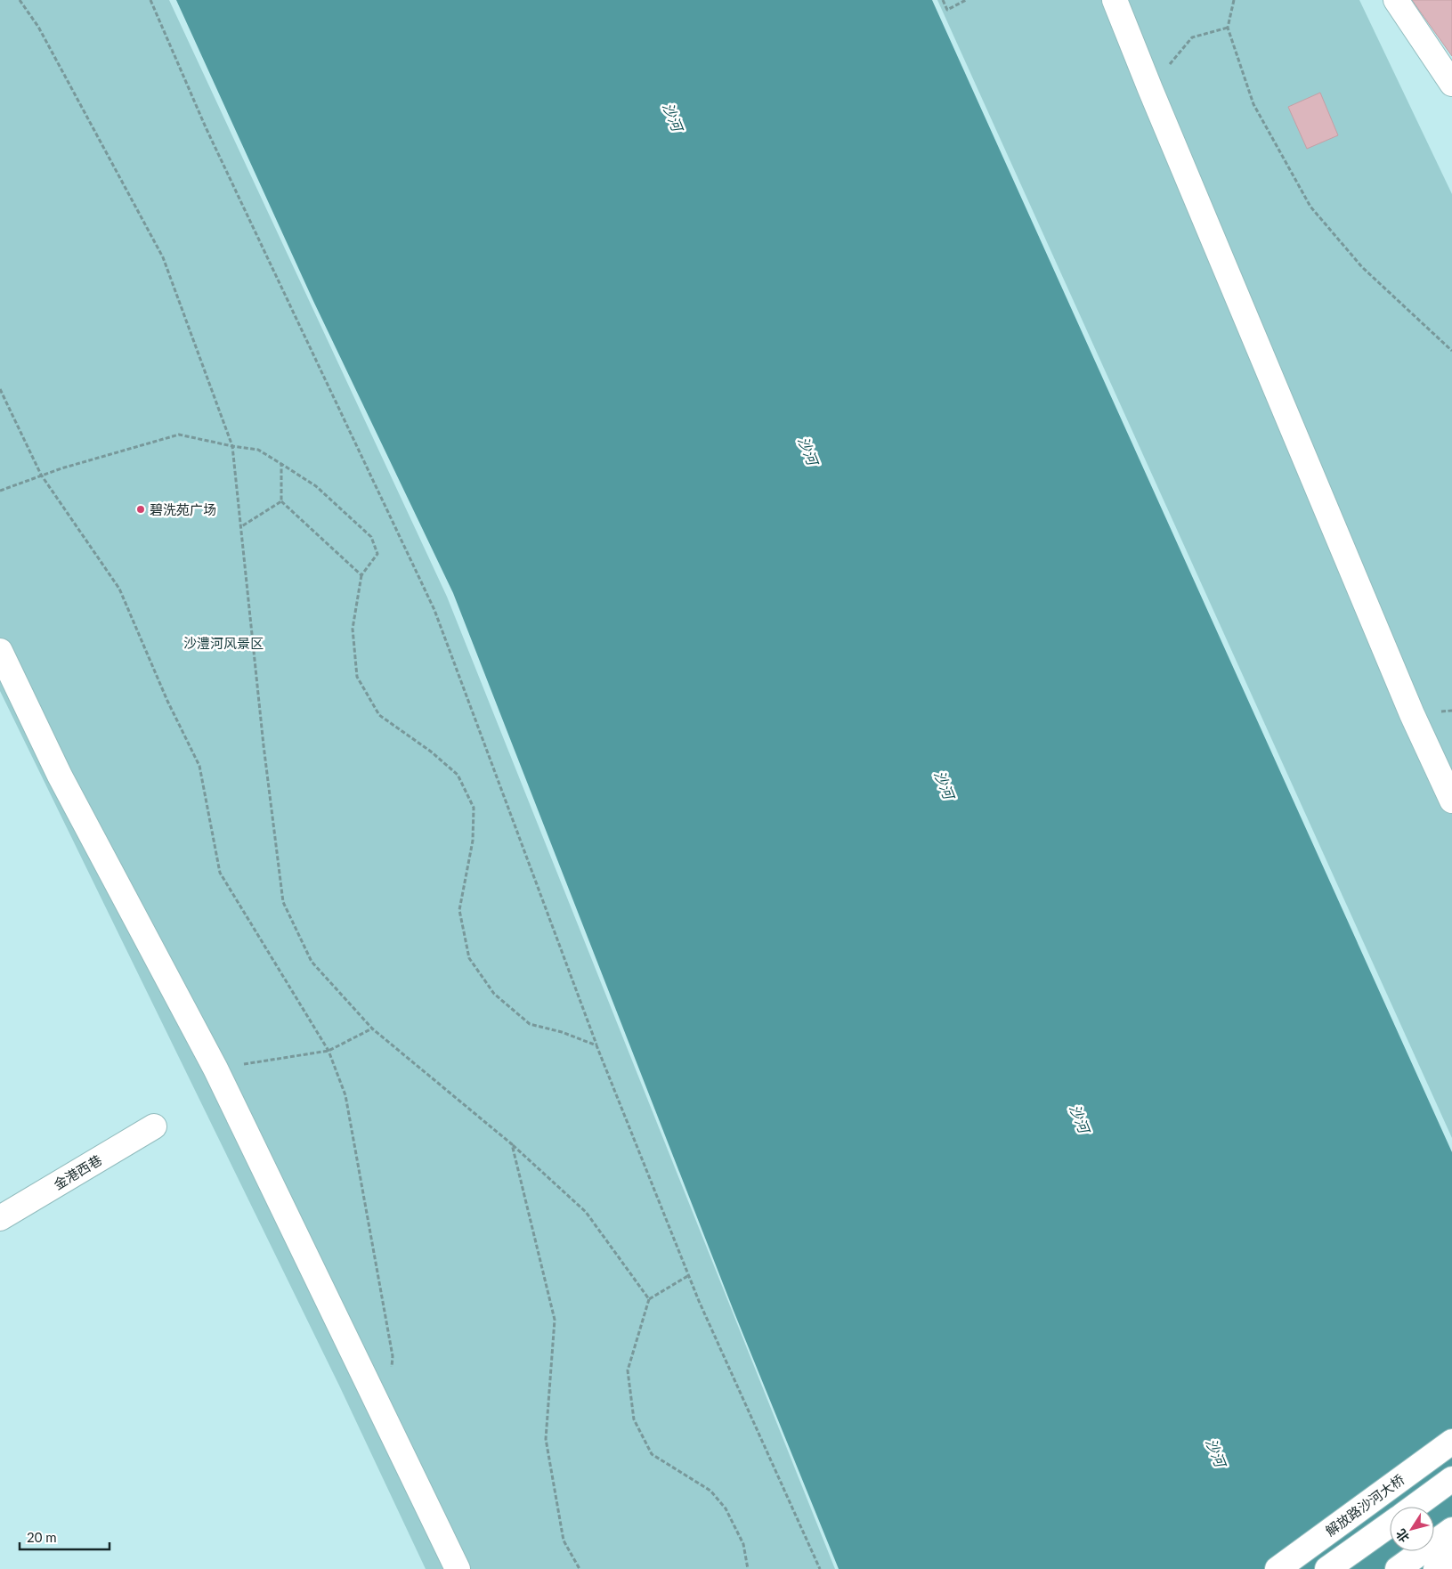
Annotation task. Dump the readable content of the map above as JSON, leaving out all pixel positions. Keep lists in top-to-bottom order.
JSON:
{
  "streets": {
    "street": ["金港西巷", "解放路沙河大桥"]
  },
  "water": ["沙河"],
  "parks": ["沙澧河风景区"],
  "places": ["碧洗苑广场"],
  "scale_bar": "20 m",
  "north": "bottom left"
}
